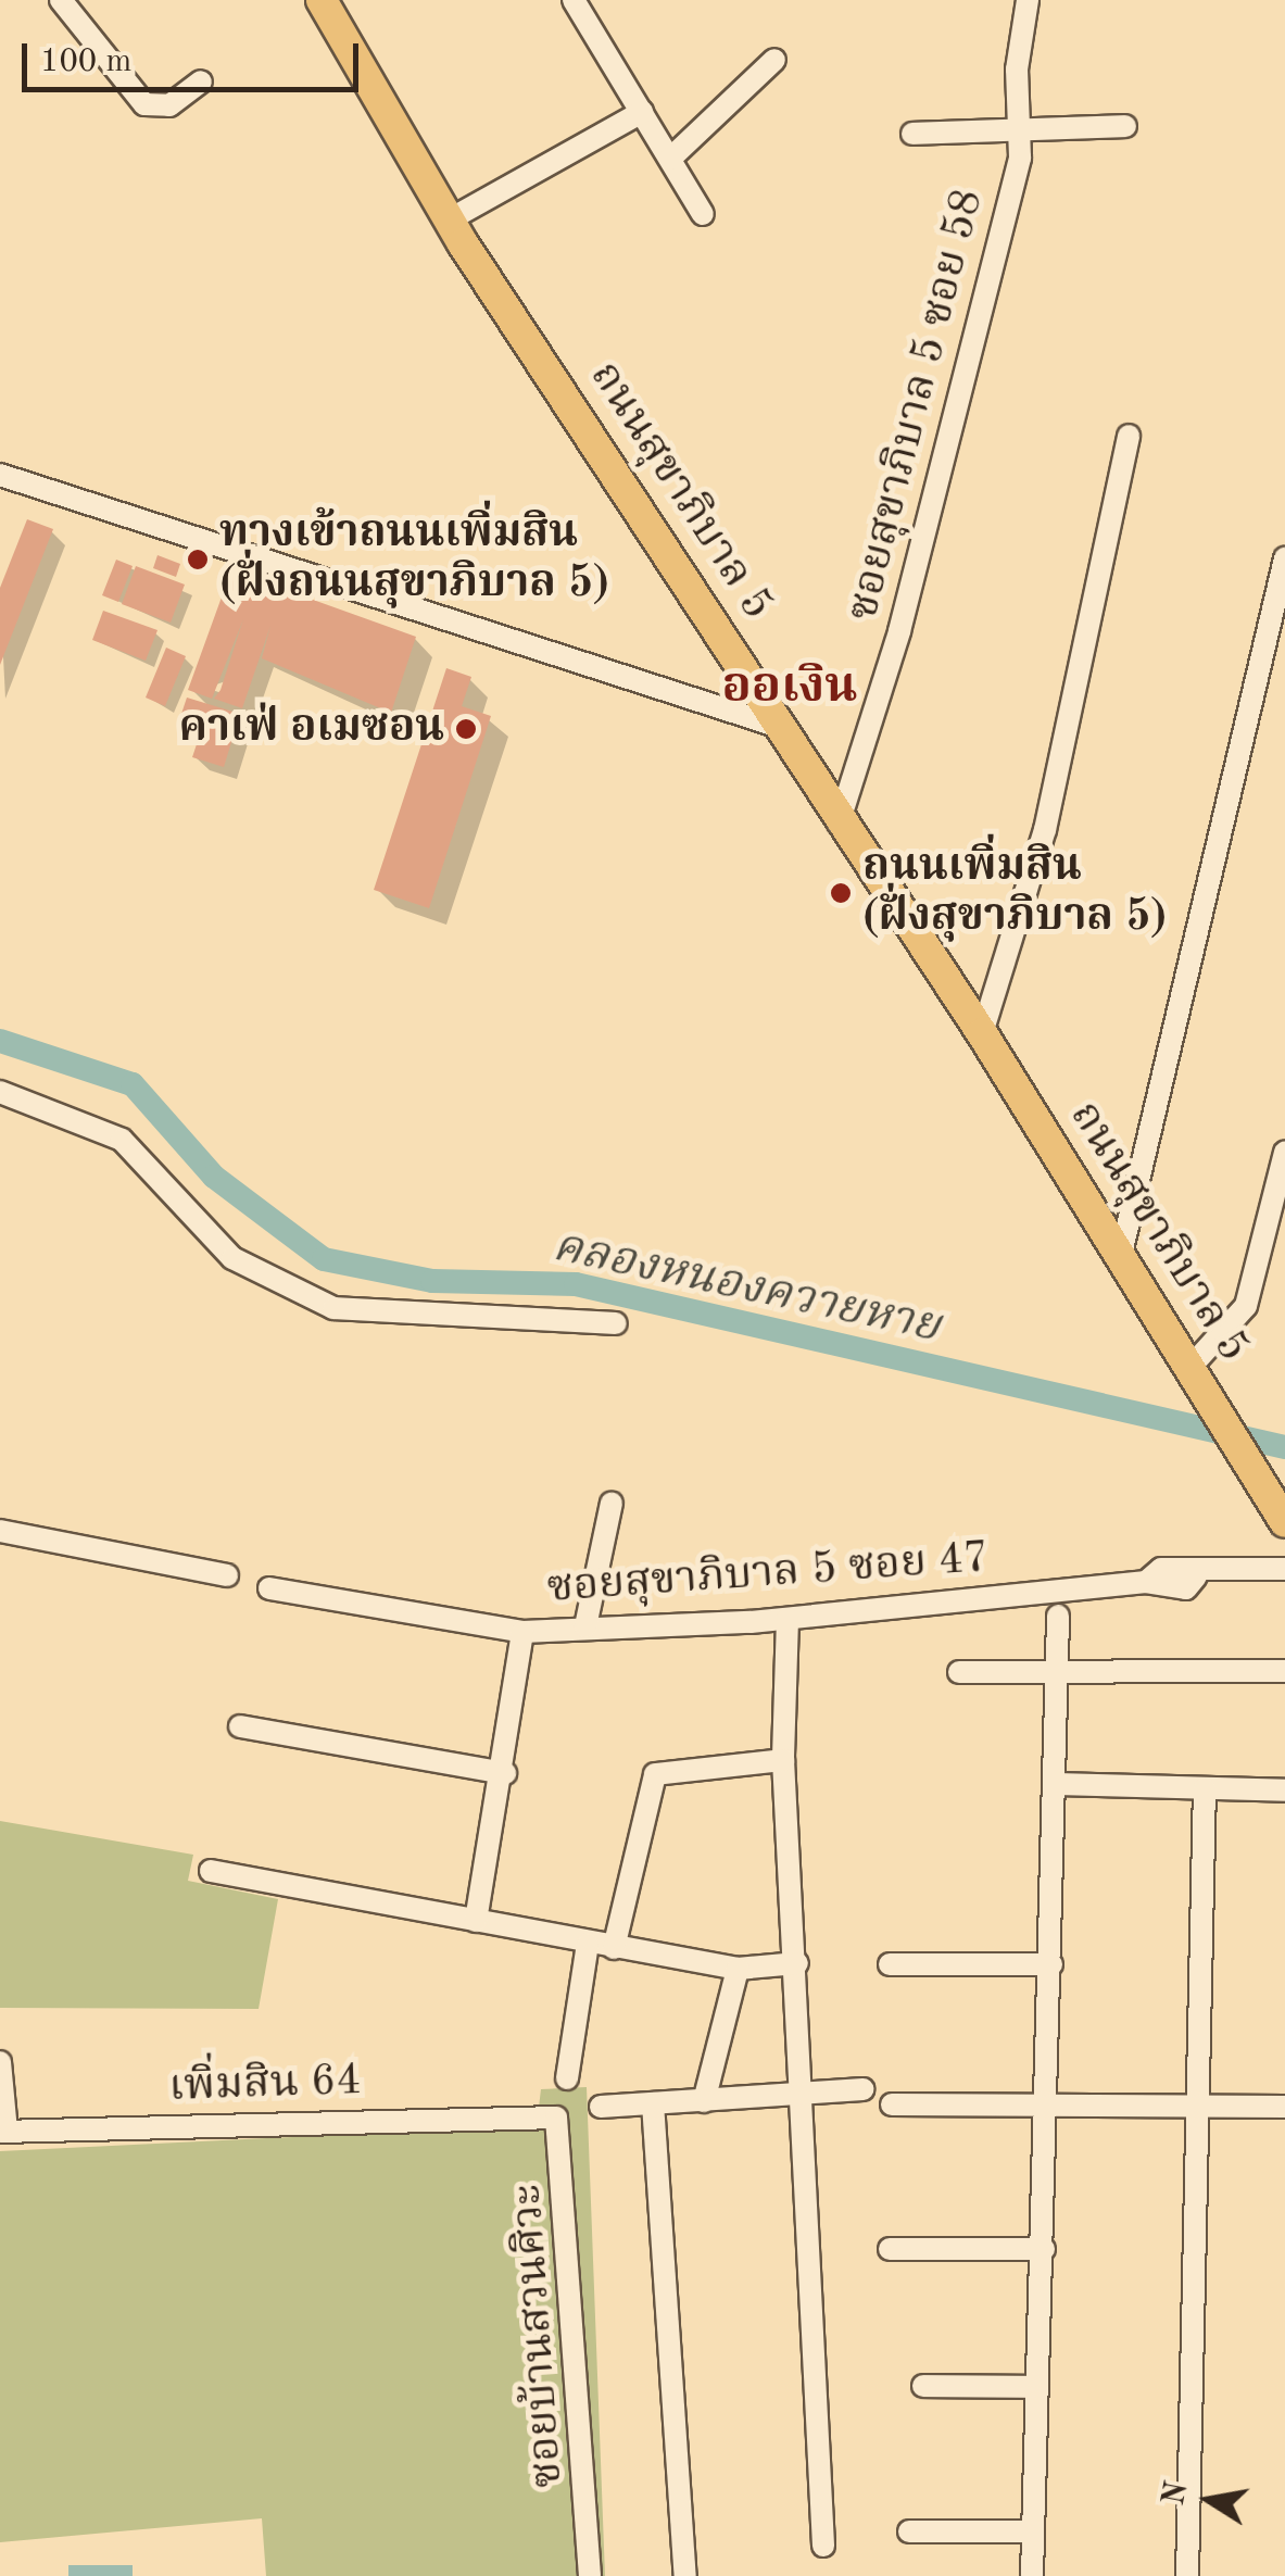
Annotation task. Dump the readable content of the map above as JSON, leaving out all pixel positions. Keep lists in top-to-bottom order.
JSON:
{
  "streets": {
    "main road": ["ถนนสุขาภิบาล 5"],
    "street": [
      "ซอยสุขาภิบาล 5 ซอย 58",
      "ซอยสุขาภิบาล 5 ซอย 47",
      "เพิ่มสิน 64",
      "ซอยบ้านสวนศิวะ"
    ]
  },
  "crossings": [
    ["ซอยสุขาภิบาล 5 ซอย 58", "ถนนสุขาภิบาล 5"],
    ["เพิ่มสิน 64", "ซอยบ้านสวนศิวะ"]
  ],
  "districts": ["ออเงิน"],
  "water": ["คลองหนองควายหาย"],
  "places": ["ทางเข้าถนนเพิ่มสิน (ฝั่งถนนสุขาภิบาล 5)", "คาเฟ่ อเมซอน", "ถนนเพิ่มสิน (ฝั่งสุขาภิบาล 5)"],
  "scale_bar": "100 m",
  "north": "left"
}
